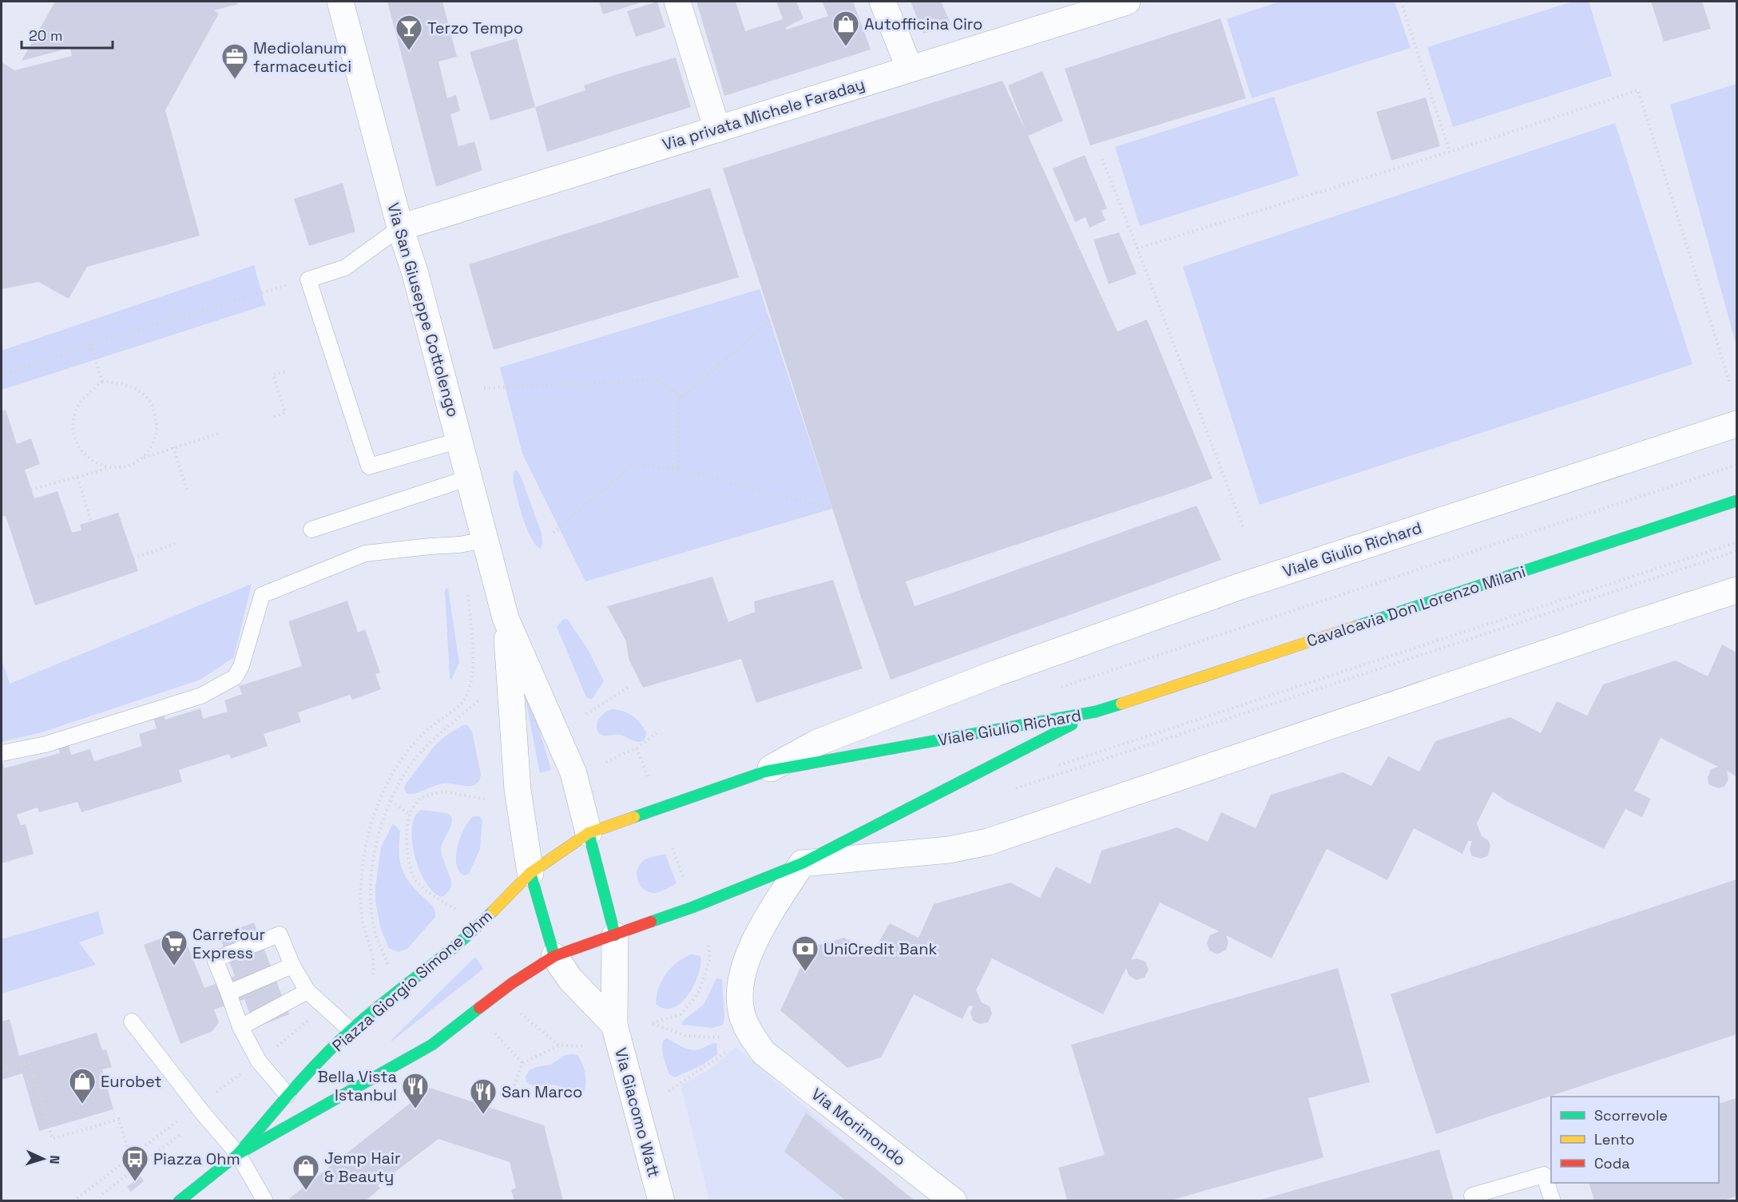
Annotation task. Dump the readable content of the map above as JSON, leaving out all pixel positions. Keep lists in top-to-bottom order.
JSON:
{
  "streets": {
    "main road": ["Viale Giulio Richard", "Cavalcavia Don Lorenzo Milani", "Piazza Giorgio Simone Ohm"],
    "street": [
      "Via privata Michele Faraday",
      "Via San Giuseppe Cottolengo",
      "Via Giacomo Watt",
      "Via Morimondo"
    ]
  },
  "crossings": [
    ["Via privata Michele Faraday", "Via San Giuseppe Cottolengo"],
    ["Viale Giulio Richard", "Cavalcavia Don Lorenzo Milani"],
    ["Viale Giulio Richard", "Piazza Giorgio Simone Ohm"],
    ["Viale Giulio Richard", "Via Morimondo"]
  ],
  "places": {
    "shop": ["Autofficina Ciro", "Eurobet", "Jemp Hair & Beauty"],
    "bar": ["Terzo Tempo"],
    "office": ["Mediolanum farmaceutici"],
    "supermarket": ["Carrefour Express"],
    "bank": ["UniCredit Bank"],
    "restaurant": ["Bella Vista Istanbul", "San Marco"],
    "bus stop": ["Piazza Ohm"]
  },
  "legend": ["Scorrevole", "Lento", "Coda"],
  "scale_bar": "20 m",
  "north": "right"
}
